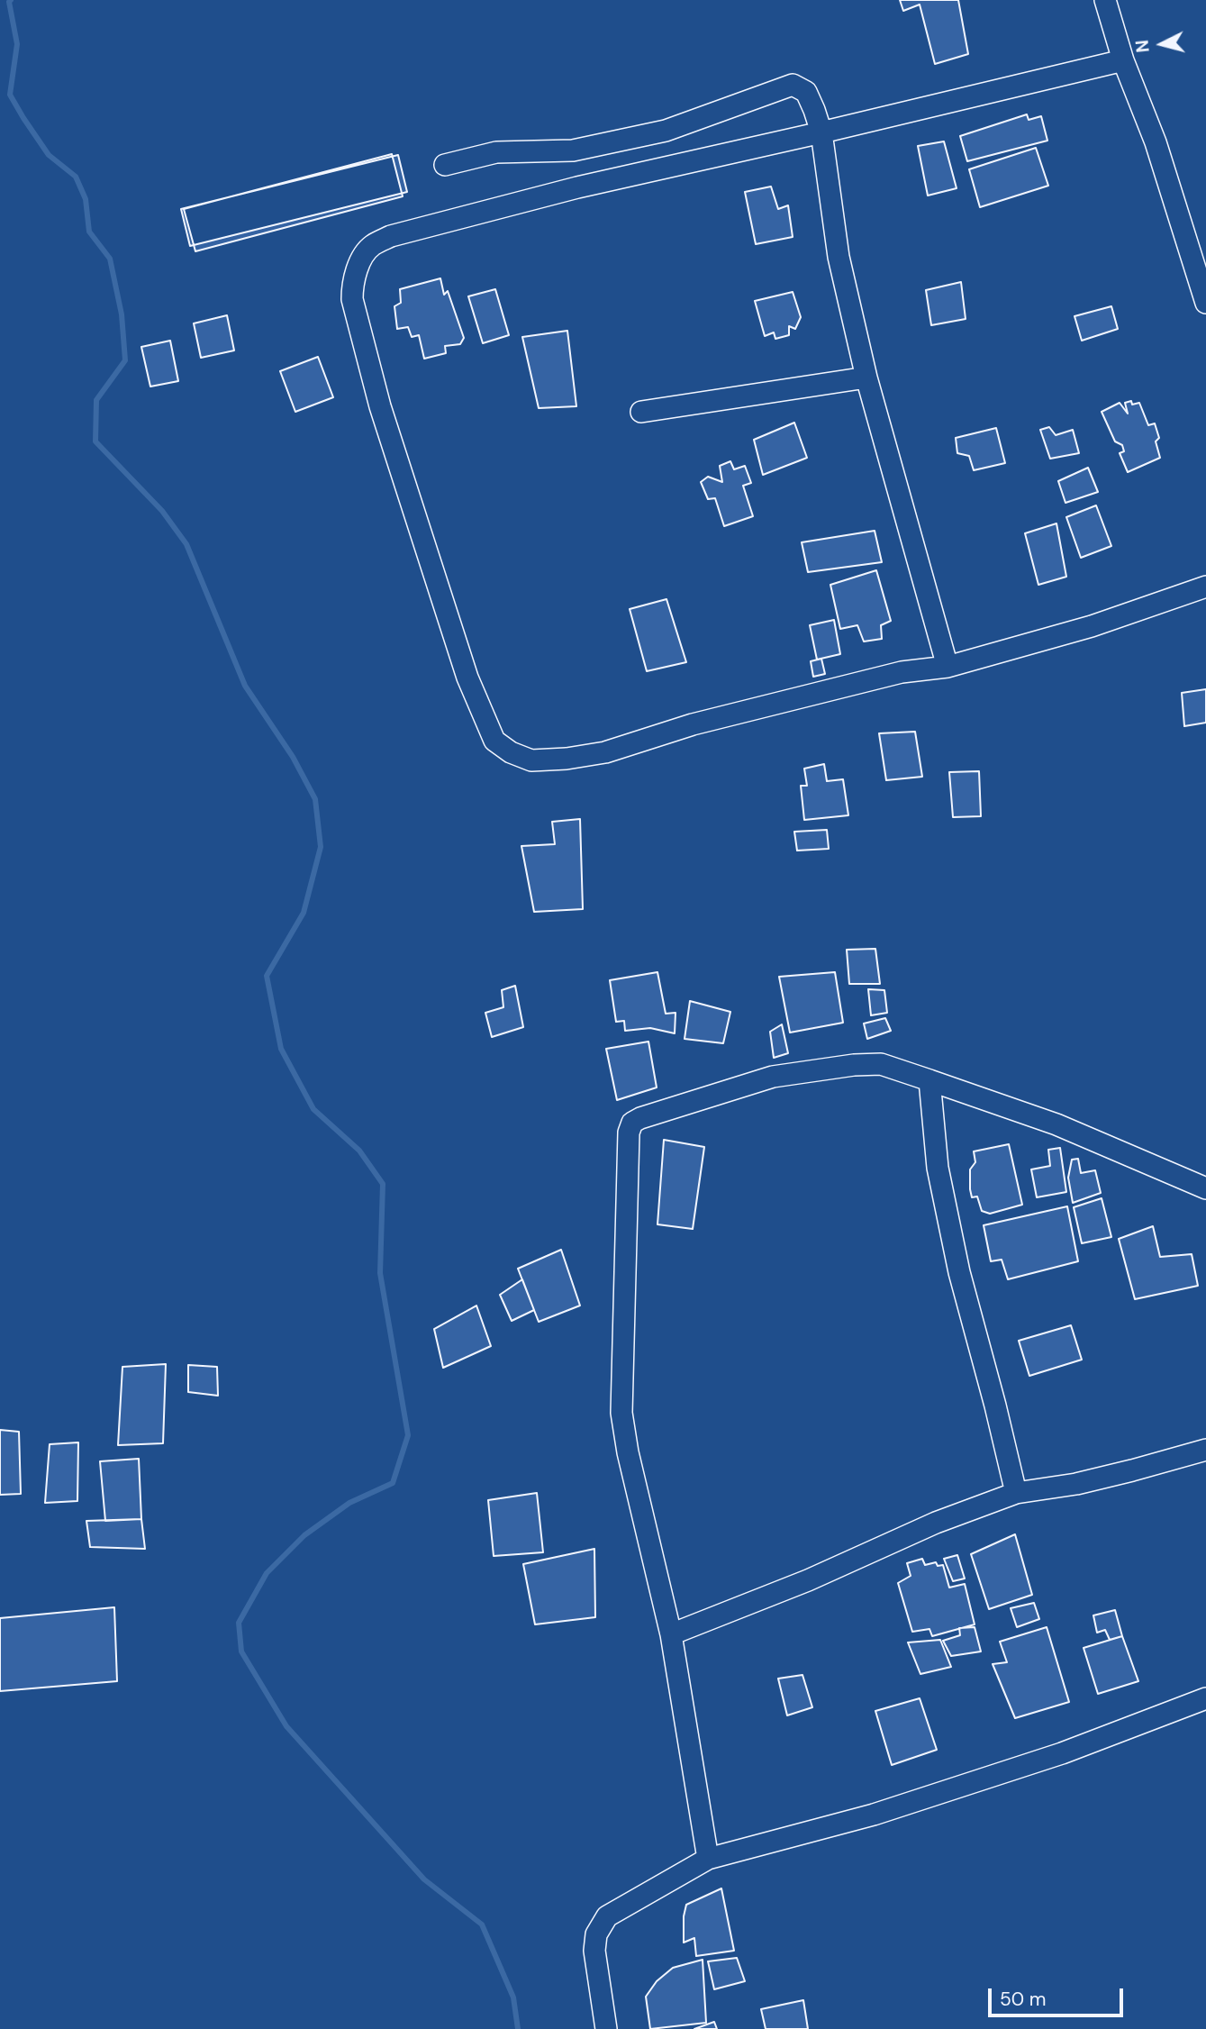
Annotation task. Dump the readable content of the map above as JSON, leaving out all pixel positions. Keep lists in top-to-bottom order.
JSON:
{
  "scale_bar": "50 m",
  "north": "left"
}
